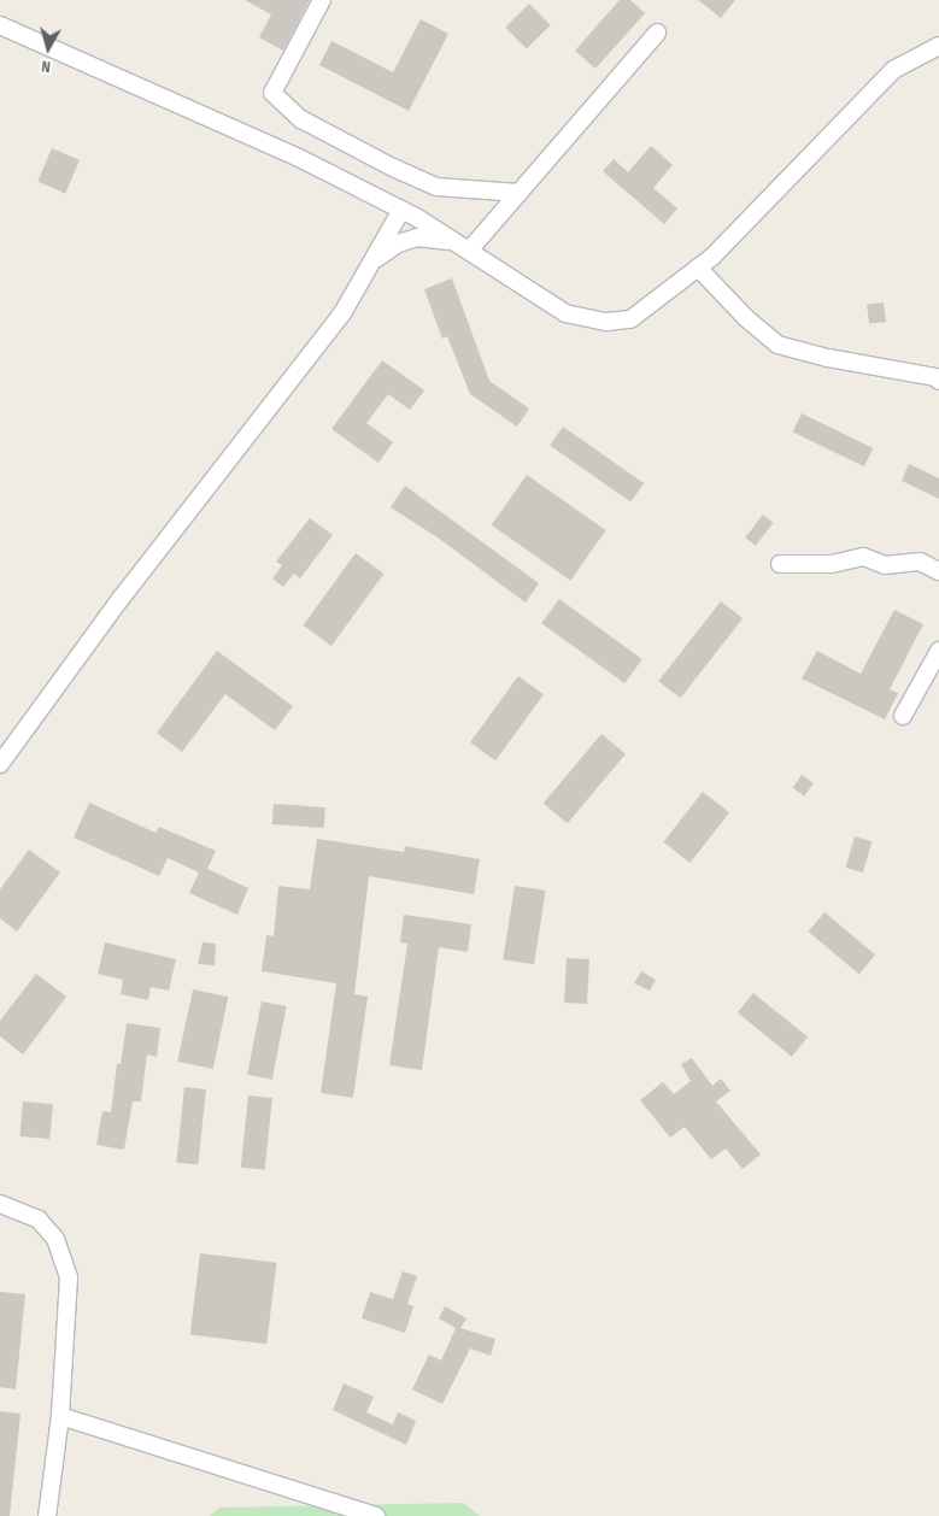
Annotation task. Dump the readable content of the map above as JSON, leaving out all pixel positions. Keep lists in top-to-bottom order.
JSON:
{
  "north": "bottom"
}
